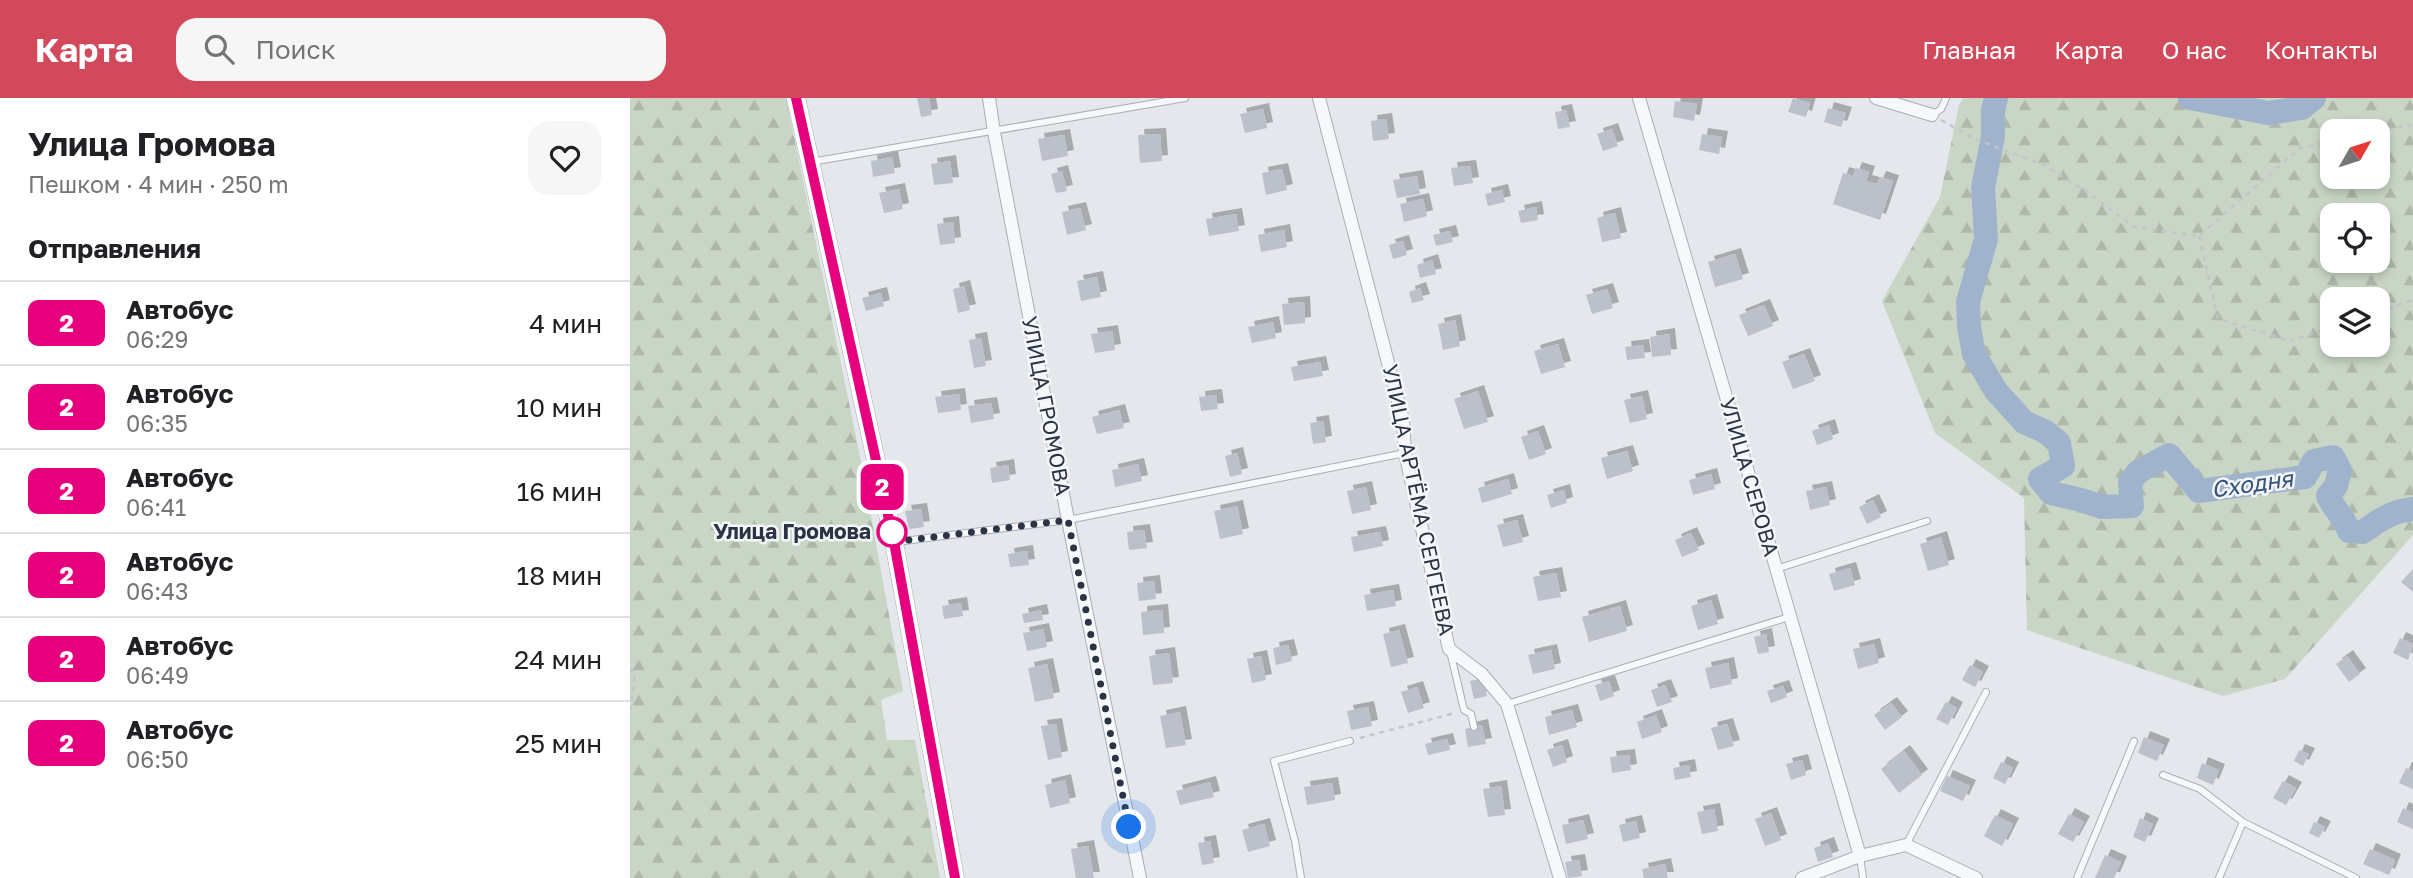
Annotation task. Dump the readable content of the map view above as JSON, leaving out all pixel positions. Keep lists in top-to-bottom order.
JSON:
{
  "streets": {
    "street": ["УЛИЦА ГРОМОВА", "УЛИЦА СЕРОВА", "УЛИЦА АРТЁМА СЕРГЕЕВА"]
  },
  "water": ["Сходня"],
  "places": ["Улица Громова"],
  "lines": ["bus line 2"],
  "north": "top right",
  "page": {
    "header": "Карта",
    "search": "Поиск",
    "nav": [
      "Главная",
      "Карта",
      "О нас",
      "Контакты"
    ],
    "heading": [
      ["Улица Громова", "Пешком · 4 мин · 250 m"],
      "Отправления"
    ],
    "on_map": "2",
    "list": [
      {
        "mark": "2",
        "name": "Автобус",
        "note": "06:29",
        "value": "4 мин"
      },
      {
        "mark": "2",
        "name": "Автобус",
        "note": "06:35",
        "value": "10 мин"
      },
      {
        "mark": "2",
        "name": "Автобус",
        "note": "06:41",
        "value": "16 мин"
      },
      {
        "mark": "2",
        "name": "Автобус",
        "note": "06:43",
        "value": "18 мин"
      },
      {
        "mark": "2",
        "name": "Автобус",
        "note": "06:49",
        "value": "24 мин"
      },
      {
        "mark": "2",
        "name": "Автобус",
        "note": "06:50",
        "value": "25 мин"
      }
    ]
  }
}
